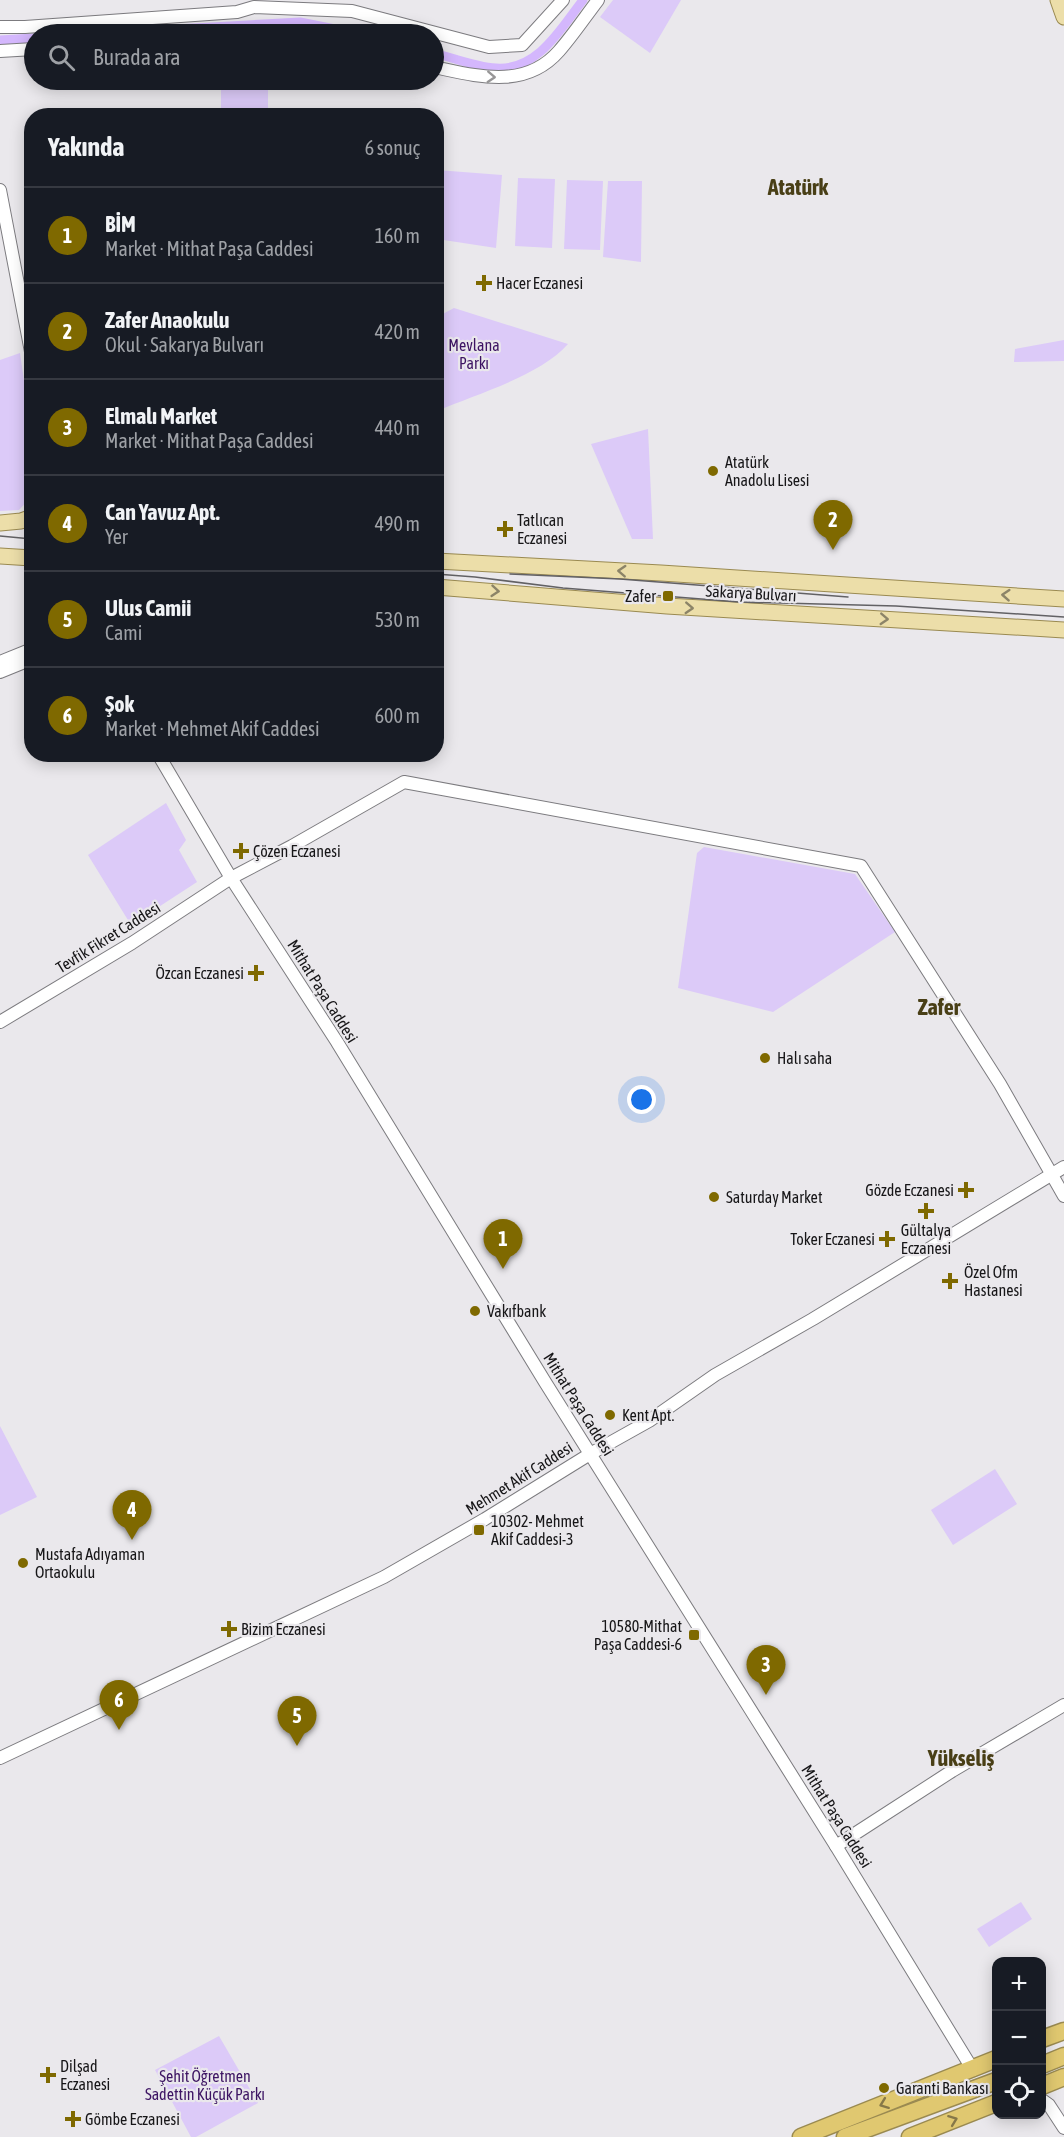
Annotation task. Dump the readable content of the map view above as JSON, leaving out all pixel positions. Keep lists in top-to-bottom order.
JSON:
{
  "streets": {
    "main road": ["Sakarya Bulvarı"],
    "street": ["Tevfik Fikret Caddesi", "Mithat Paşa Caddesi", "Mehmet Akif Caddesi"]
  },
  "crossings": [
    ["Tevfik Fikret Caddesi", "Mithat Paşa Caddesi"],
    ["Tevfik Fikret Caddesi", "Mehmet Akif Caddesi"],
    ["Mithat Paşa Caddesi", "Mehmet Akif Caddesi"]
  ],
  "districts": ["Atatürk", "Zafer", "Yükseliş"],
  "parks": ["Mevlana Parkı", "Şehit Öğretmen Sadettin Küçük Parkı"],
  "places": {
    "health": [
      "Hacer Eczanesi",
      "Tatlıcan Eczanesi",
      "Çözen Eczanesi",
      "Özcan Eczanesi",
      "Gözde Eczanesi",
      "Gültalya Eczanesi",
      "Toker Eczanesi",
      "Özel Ofm Hastanesi",
      "Bizim Eczanesi",
      "Dilşad Eczanesi",
      "Gömbe Eczanesi"
    ],
    "other": [
      "Atatürk Anadolu Lisesi",
      "Halı saha",
      "Saturday Market",
      "Vakıfbank",
      "Kent Apt.",
      "Mustafa Adıyaman Ortaokulu",
      "Garanti Bankası"
    ],
    "transit": ["Zafer", "10302- Mehmet Akif Caddesi-3", "10580-Mithat Paşa Caddesi-6"]
  },
  "page": {
    "search": "Burada ara",
    "heading": ["Yakında", "6 sonuç"],
    "list": [
      {
        "mark": "1",
        "name": "BİM",
        "note": "Market · Mithat Paşa Caddesi",
        "value": "160 m"
      },
      {
        "mark": "2",
        "name": "Zafer Anaokulu",
        "note": "Okul · Sakarya Bulvarı",
        "value": "420 m"
      },
      {
        "mark": "3",
        "name": "Elmalı Market",
        "note": "Market · Mithat Paşa Caddesi",
        "value": "440 m"
      },
      {
        "mark": "4",
        "name": "Can Yavuz Apt.",
        "note": "Yer",
        "value": "490 m"
      },
      {
        "mark": "5",
        "name": "Ulus Camii",
        "note": "Cami",
        "value": "530 m"
      },
      {
        "mark": "6",
        "name": "Şok",
        "note": "Market · Mehmet Akif Caddesi",
        "value": "600 m"
      }
    ],
    "pins": [
      "2",
      "1",
      "4",
      "3",
      "6",
      "5"
    ],
    "map_buttons": ["+", "−"]
  }
}
